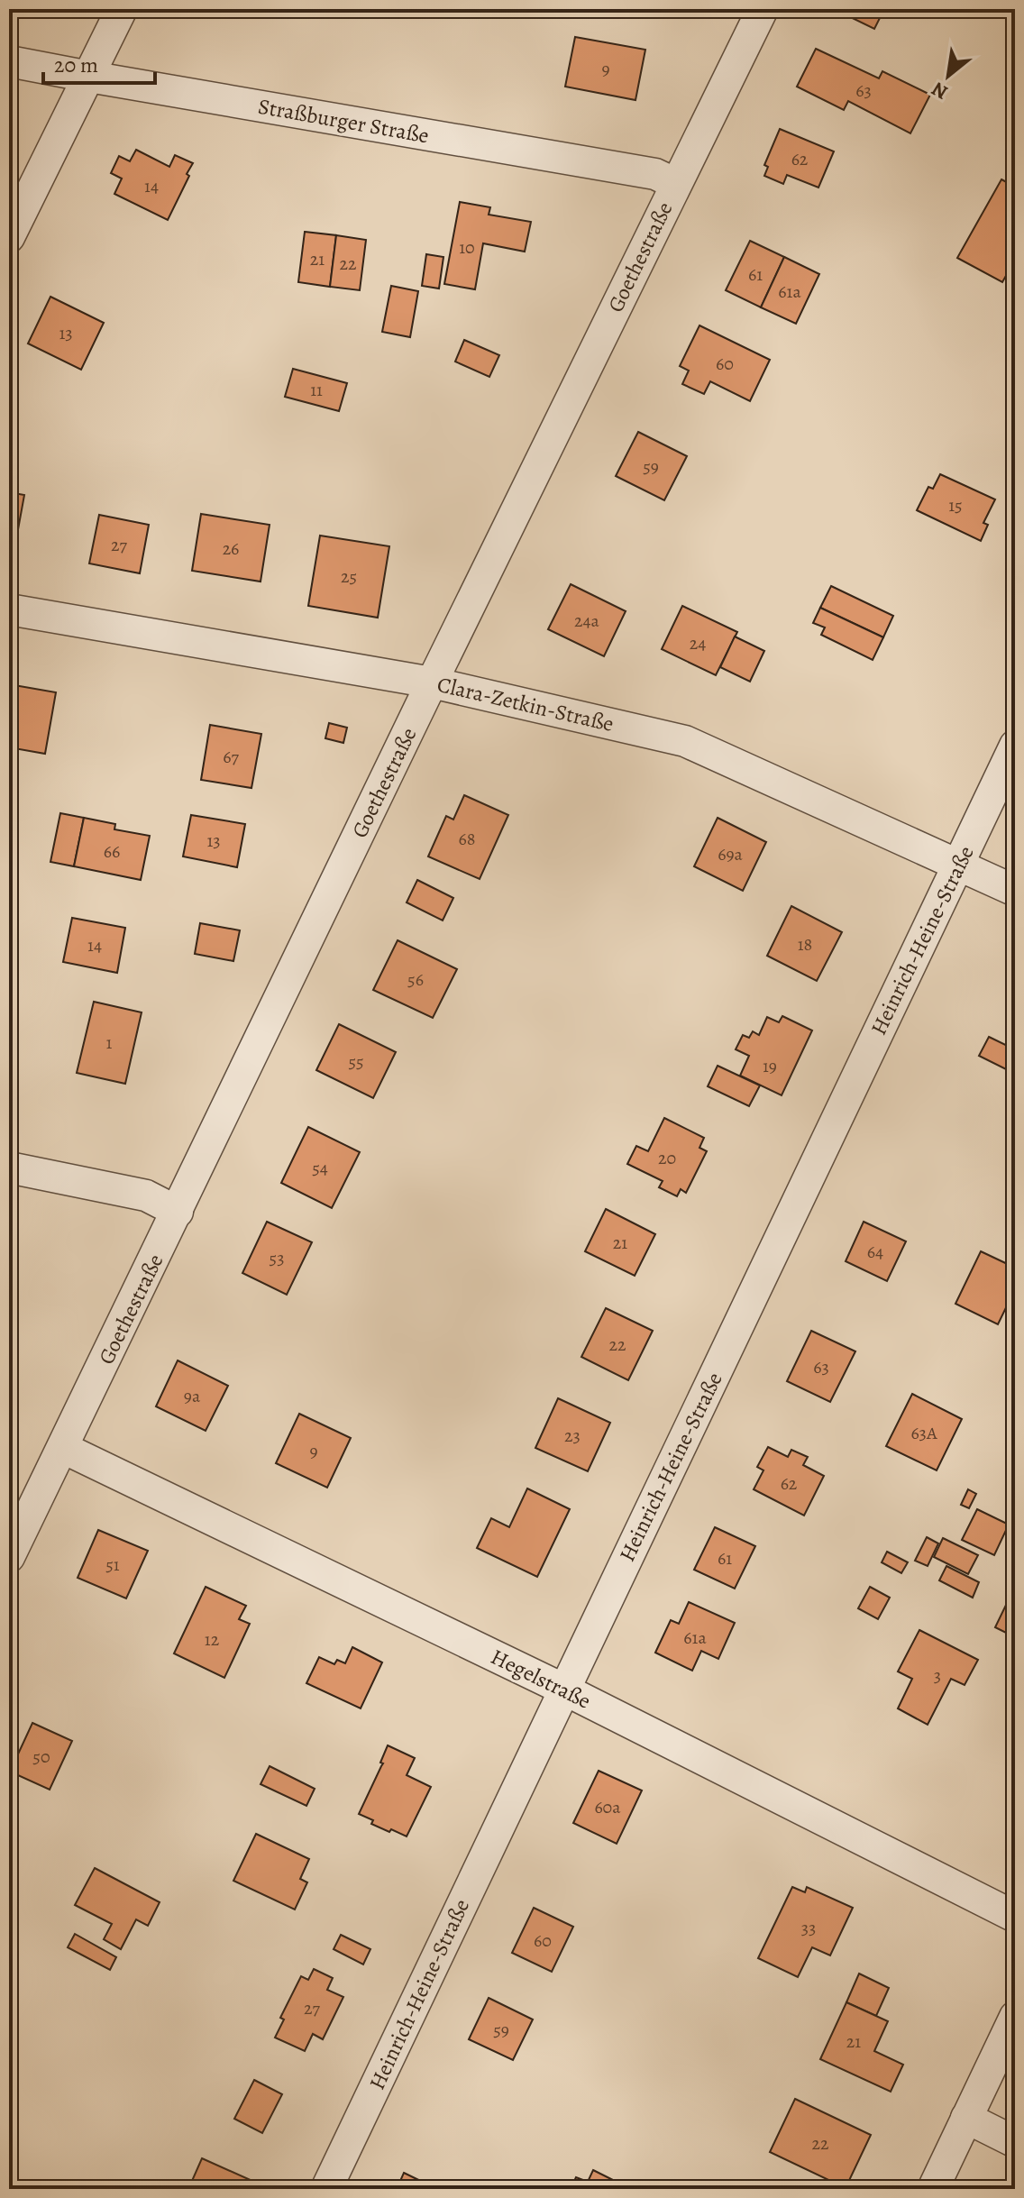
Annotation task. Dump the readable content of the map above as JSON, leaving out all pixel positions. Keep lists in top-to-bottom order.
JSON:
{
  "streets": {
    "street": [
      "Straßburger Straße",
      "Goethestraße",
      "Clara-Zetkin-Straße",
      "Heinrich-Heine-Straße",
      "Hegelstraße"
    ]
  },
  "crossings": [
    ["Straßburger Straße", "Goethestraße"],
    ["Goethestraße", "Clara-Zetkin-Straße"],
    ["Goethestraße", "Hegelstraße"],
    ["Clara-Zetkin-Straße", "Heinrich-Heine-Straße"],
    ["Heinrich-Heine-Straße", "Hegelstraße"]
  ],
  "house_numbers": [
    "9",
    "63",
    "62",
    "14",
    "10",
    "21",
    "22",
    "61",
    "61a",
    "13",
    "60",
    "11",
    "59",
    "15",
    "27",
    "26",
    "25",
    "24a",
    "24",
    "67",
    "68",
    "13",
    "66",
    "69a",
    "18",
    "14",
    "56",
    "1",
    "55",
    "19",
    "20",
    "54",
    "21",
    "64",
    "53",
    "22",
    "63",
    "9a",
    "63A",
    "23",
    "9",
    "62",
    "61",
    "51",
    "61a",
    "12",
    "3",
    "50",
    "60a",
    "33",
    "60",
    "27",
    "59",
    "21",
    "22"
  ],
  "scale_bar": "20 m",
  "north": "bottom left"
}
